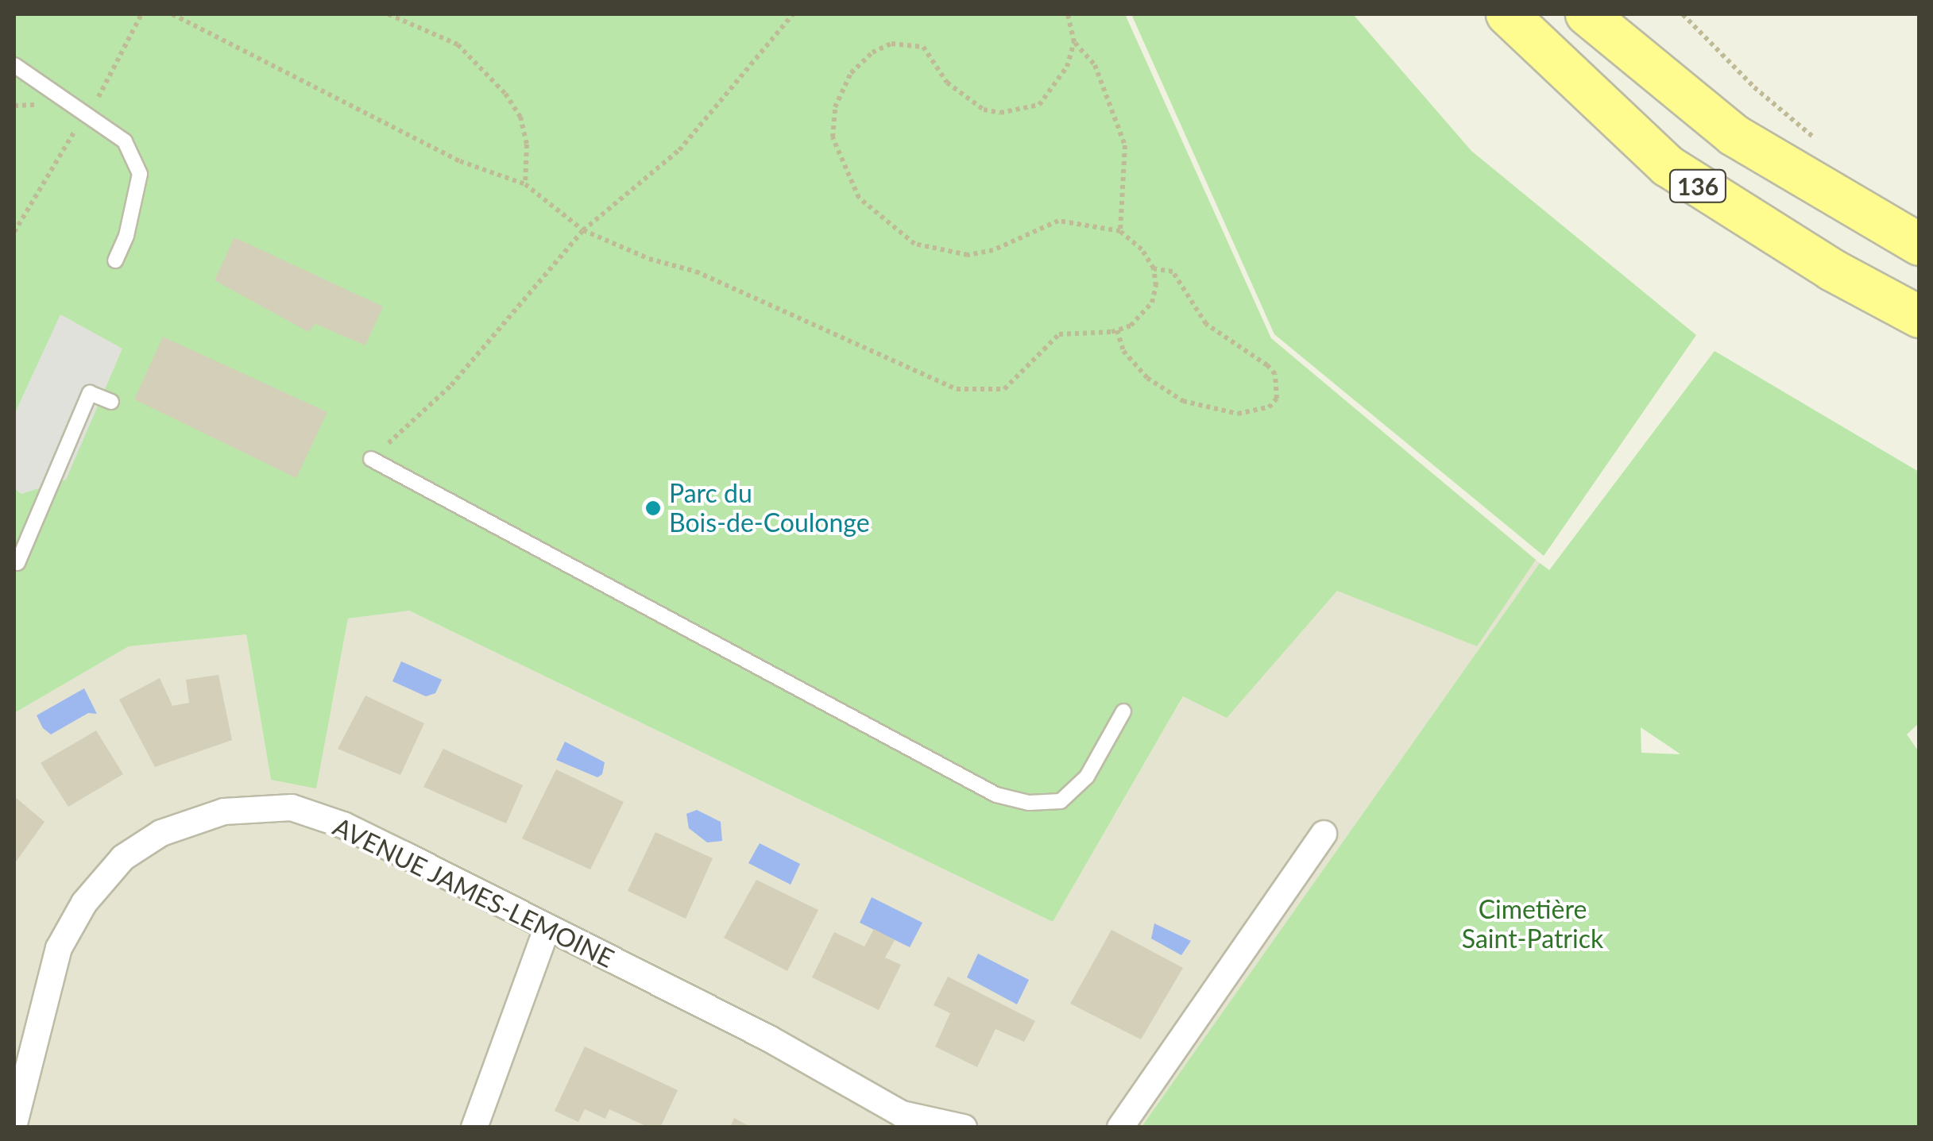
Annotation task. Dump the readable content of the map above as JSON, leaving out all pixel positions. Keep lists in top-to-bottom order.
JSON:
{
  "streets": {
    "main road": ["136"],
    "street": ["AVENUE JAMES-LEMOINE"]
  },
  "parks": ["Cimetière Saint-Patrick"],
  "places": ["Parc du Bois-de-Coulonge"]
}
